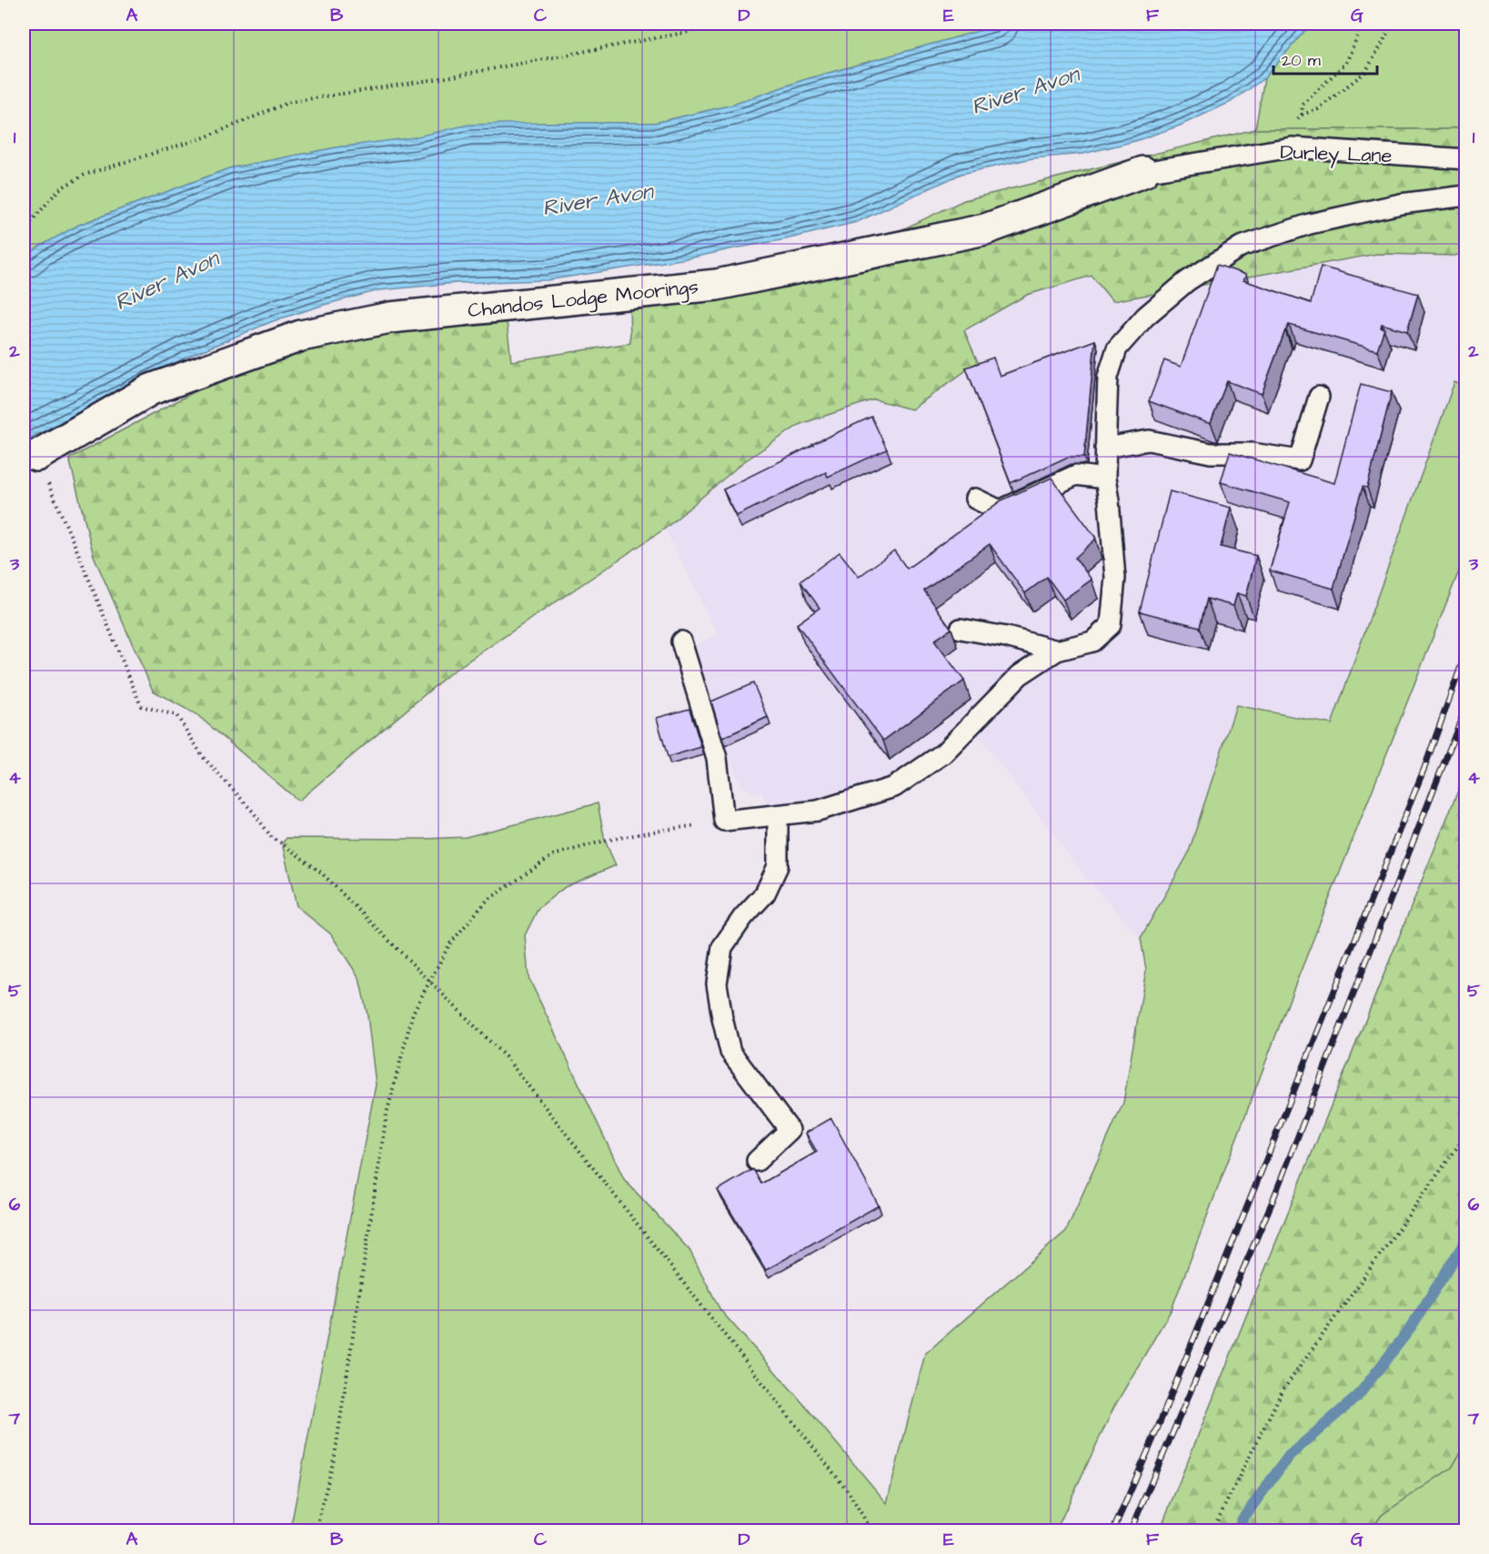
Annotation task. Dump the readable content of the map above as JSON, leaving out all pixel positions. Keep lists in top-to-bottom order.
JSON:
{
  "streets": {
    "street": ["Chandos Lodge Moorings"],
    "lane": ["Durley Lane"]
  },
  "crossings": [
    ["Durley Lane", "Chandos Lodge Moorings"]
  ],
  "water": ["River Avon"],
  "scale_bar": "20 m",
  "grid": {
    "columns": [
      "A",
      "B",
      "C",
      "D",
      "E",
      "F",
      "G"
    ],
    "rows": [
      "1",
      "2",
      "3",
      "4",
      "5",
      "6",
      "7"
    ]
  }
}
